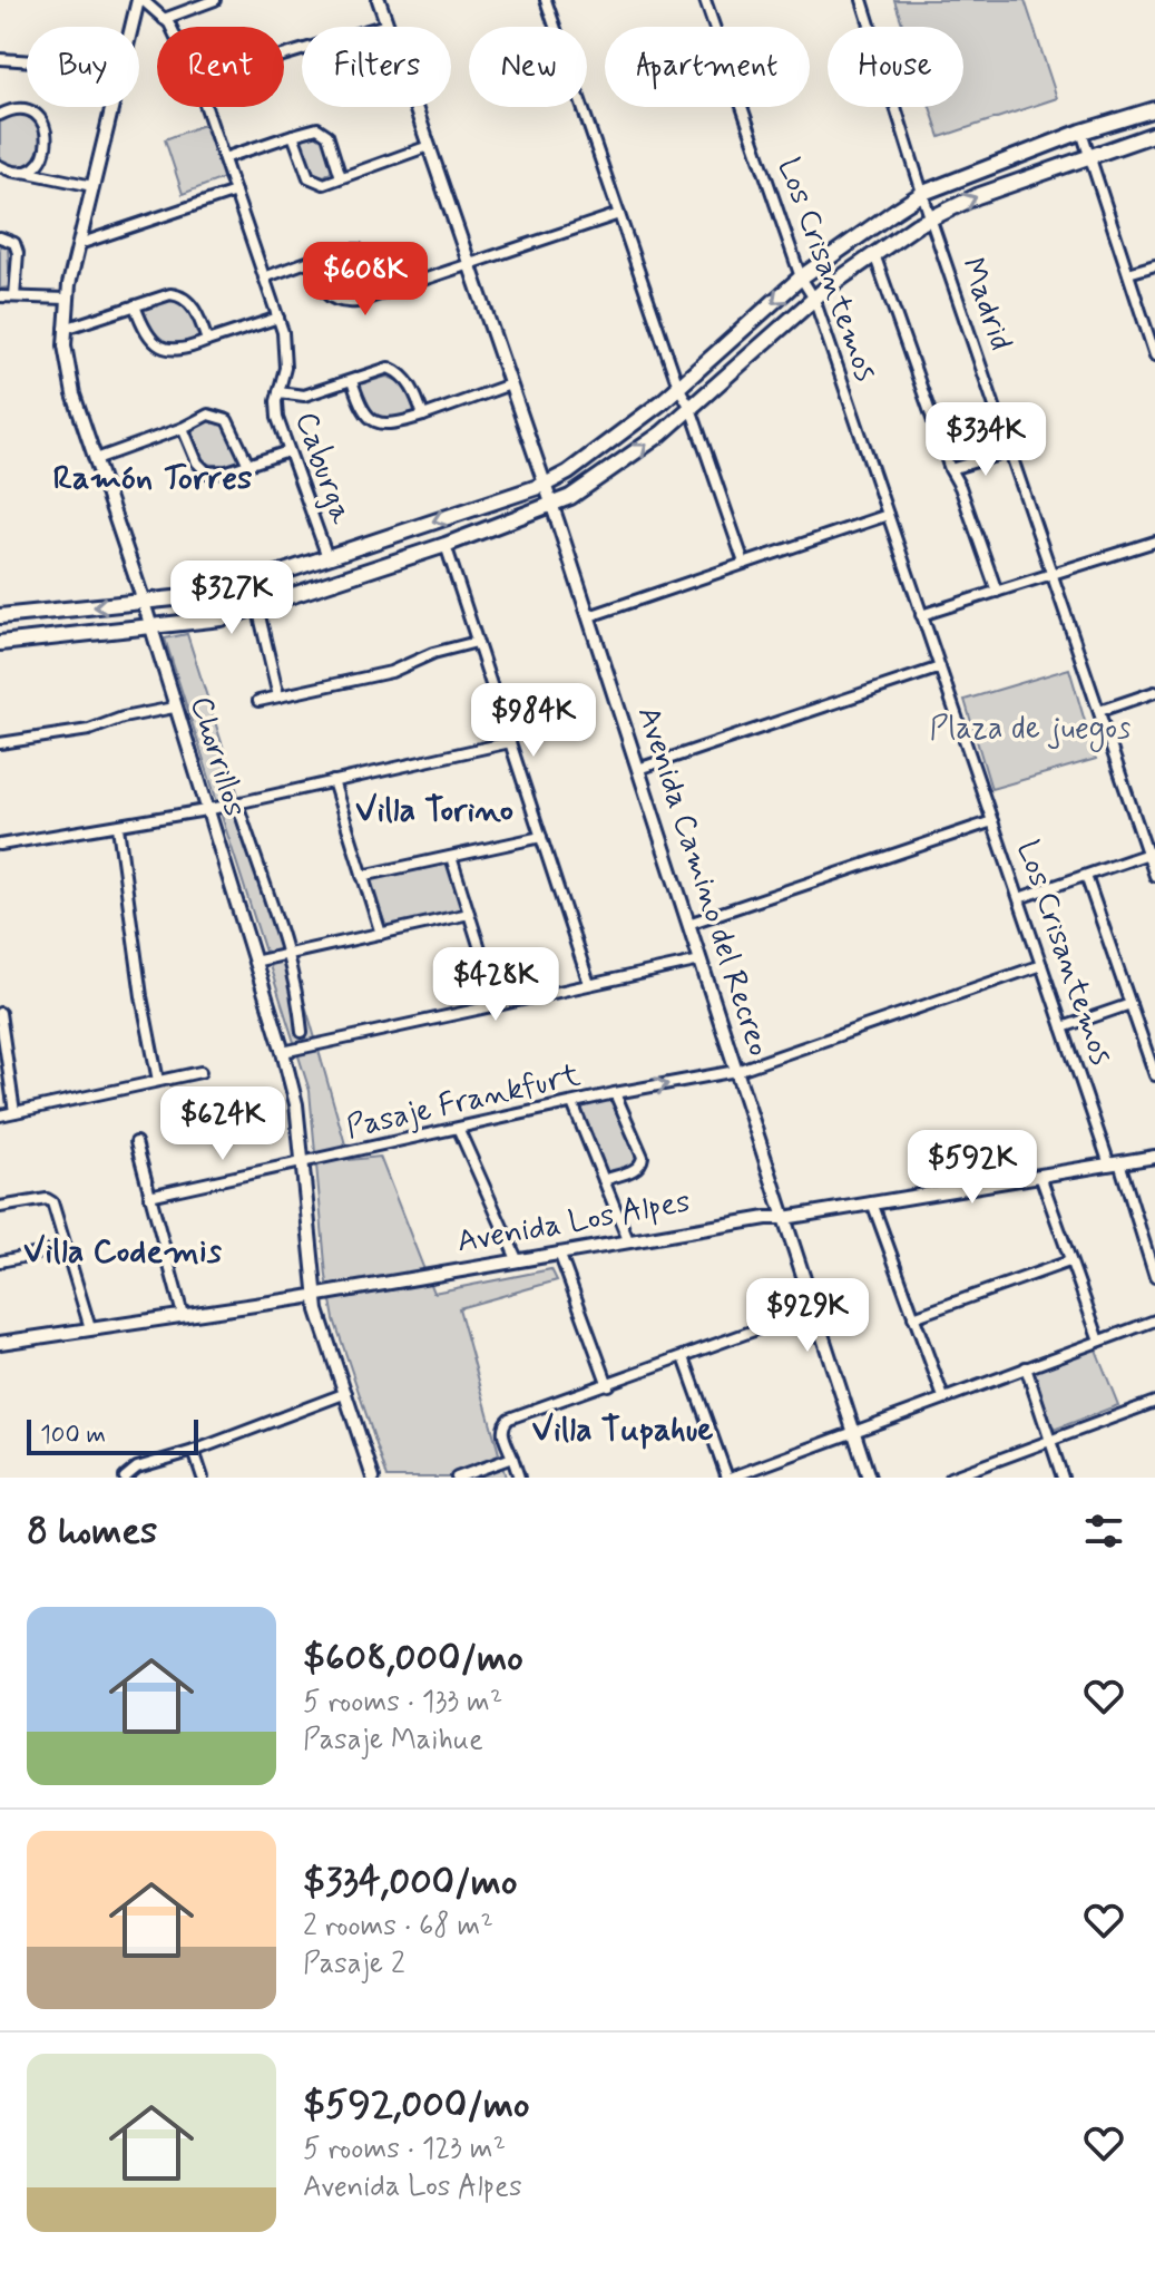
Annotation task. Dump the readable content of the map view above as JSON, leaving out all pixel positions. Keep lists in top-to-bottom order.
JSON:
{
  "streets": {
    "street": [
      "Los Crisantemos",
      "Madrid",
      "Caburga",
      "Chorrillos",
      "Avenida Camino del Recreo",
      "Pasaje Frankfurt",
      "Avenida Los Alpes"
    ]
  },
  "crossings": [
    ["Los Crisantemos", "Pasaje Frankfurt"],
    ["Los Crisantemos", "Avenida Los Alpes"],
    ["Caburga", "Chorrillos"],
    ["Chorrillos", "Pasaje Frankfurt"],
    ["Chorrillos", "Avenida Los Alpes"],
    ["Avenida Camino del Recreo", "Pasaje Frankfurt"],
    ["Avenida Camino del Recreo", "Avenida Los Alpes"]
  ],
  "districts": [
    "Ramón Torres",
    "Villa Torino",
    "Villa Codemis",
    "Villa Tupahue"
  ],
  "parks": ["Plaza de juegos"],
  "scale_bar": "100 m",
  "page": {
    "chip": [
      "Buy",
      "Rent",
      "Filters",
      "New",
      "Apartment",
      "House"
    ],
    "price": [
      "$608K",
      "$334K",
      "$327K",
      "$984K",
      "$428K",
      "$624K",
      "$592K",
      "$929K"
    ],
    "scale": "100 m",
    "heading": "8 homes",
    "list": [
      {
        "name": "$608,000/mo",
        "note": "5 rooms · 133 m² · Pasaje Maihue"
      },
      {
        "name": "$334,000/mo",
        "note": "2 rooms · 68 m² · Pasaje 2"
      },
      {
        "name": "$592,000/mo",
        "note": "5 rooms · 123 m² · Avenida Los Alpes"
      }
    ]
  }
}
